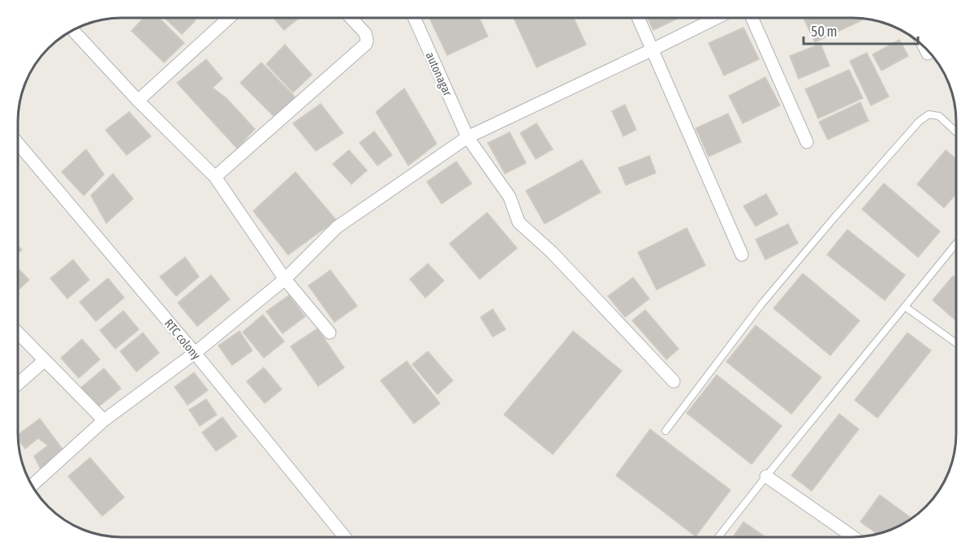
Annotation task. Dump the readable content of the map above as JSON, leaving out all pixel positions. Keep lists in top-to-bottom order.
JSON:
{
  "streets": {
    "street": ["autonagar", "RTC colony"]
  },
  "scale_bar": "50 m"
}
